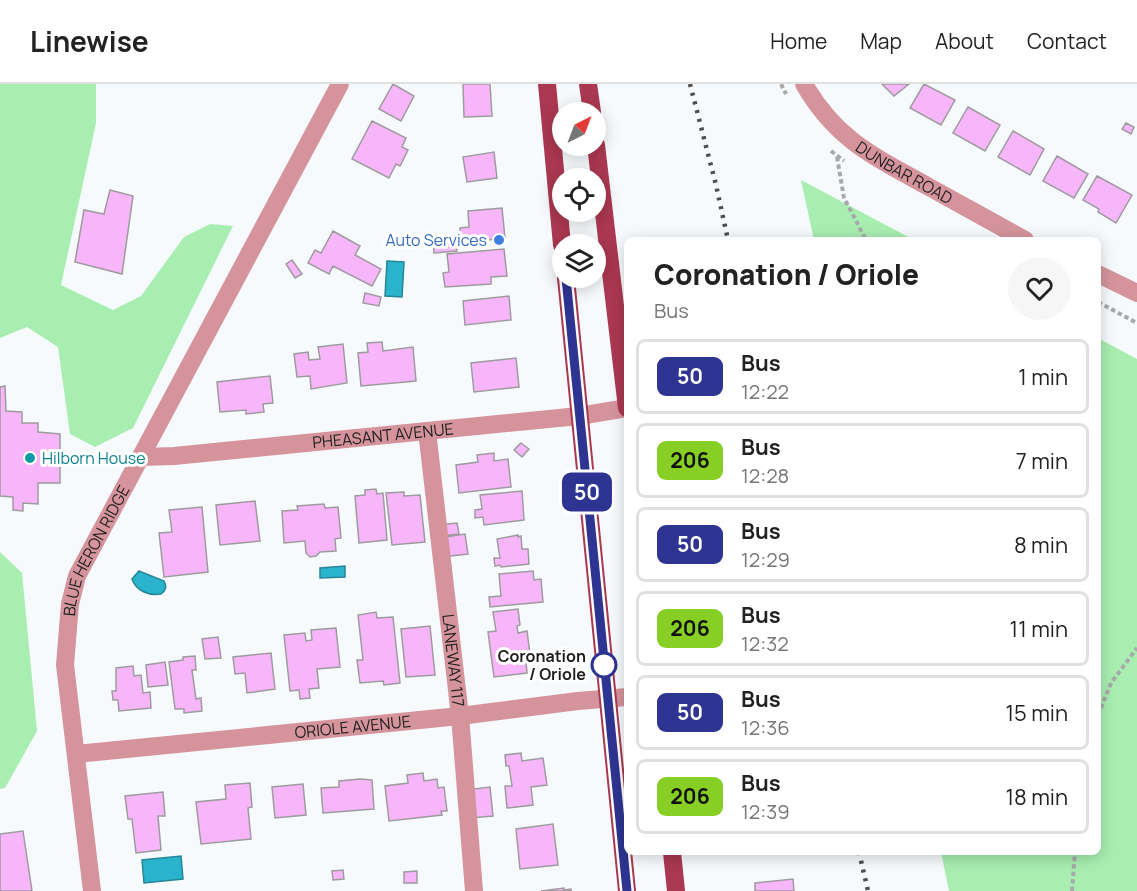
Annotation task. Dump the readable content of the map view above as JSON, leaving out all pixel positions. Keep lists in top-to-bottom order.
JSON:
{
  "streets": {
    "street": [
      "DUNBAR ROAD",
      "PHEASANT AVENUE",
      "BLUE HERON RIDGE",
      "LANEWAY 117",
      "ORIOLE AVENUE"
    ]
  },
  "crossings": [
    ["PHEASANT AVENUE", "BLUE HERON RIDGE"],
    ["PHEASANT AVENUE", "LANEWAY 117"],
    ["BLUE HERON RIDGE", "ORIOLE AVENUE"],
    ["LANEWAY 117", "ORIOLE AVENUE"]
  ],
  "places": ["Auto Services", "Hilborn House", "Coronation / Oriole"],
  "lines": ["bus line 50"],
  "north": "top right",
  "page": {
    "header": "Linewise",
    "nav": [
      "Home",
      "Map",
      "About",
      "Contact"
    ],
    "on_map": "50",
    "heading": ["Coronation / Oriole", "Bus"],
    "list": [
      {
        "mark": "50",
        "name": "Bus",
        "note": "12:22",
        "value": "1 min"
      },
      {
        "mark": "206",
        "name": "Bus",
        "note": "12:28",
        "value": "7 min"
      },
      {
        "mark": "50",
        "name": "Bus",
        "note": "12:29",
        "value": "8 min"
      },
      {
        "mark": "206",
        "name": "Bus",
        "note": "12:32",
        "value": "11 min"
      },
      {
        "mark": "50",
        "name": "Bus",
        "note": "12:36",
        "value": "15 min"
      },
      {
        "mark": "206",
        "name": "Bus",
        "note": "12:39",
        "value": "18 min"
      }
    ]
  }
}
